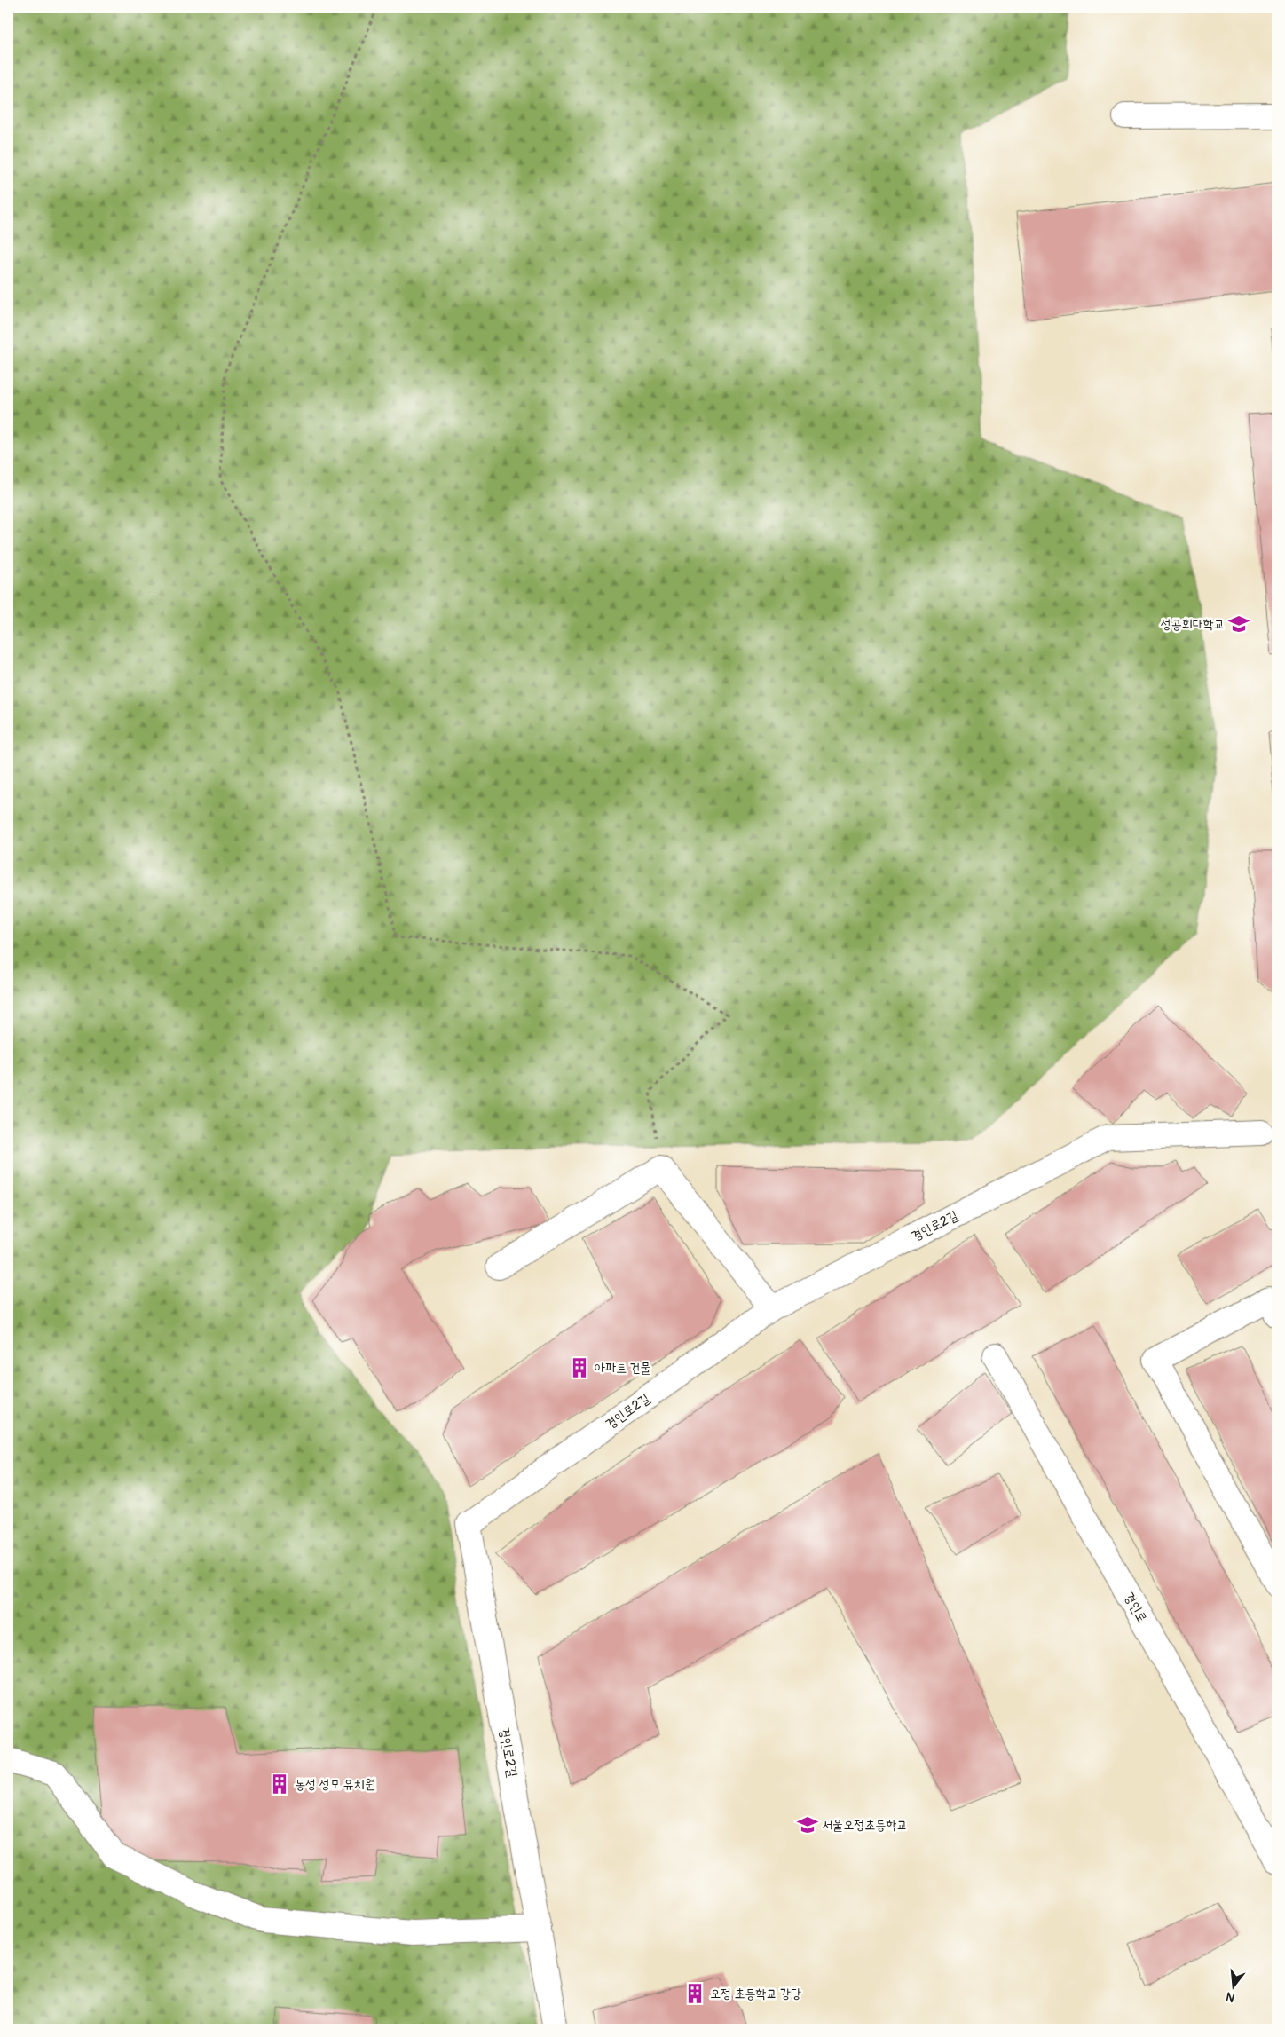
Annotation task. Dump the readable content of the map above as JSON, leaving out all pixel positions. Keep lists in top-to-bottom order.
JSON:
{
  "streets": {
    "street": ["경인로2길", "경인로"]
  },
  "places": {
    "school or university": ["성공회대학교", "서울오정초등학교"],
    "building": ["아파트 건물", "동정 성모 유치원", "오정 초등학교 강당"]
  },
  "north": "bottom"
}
